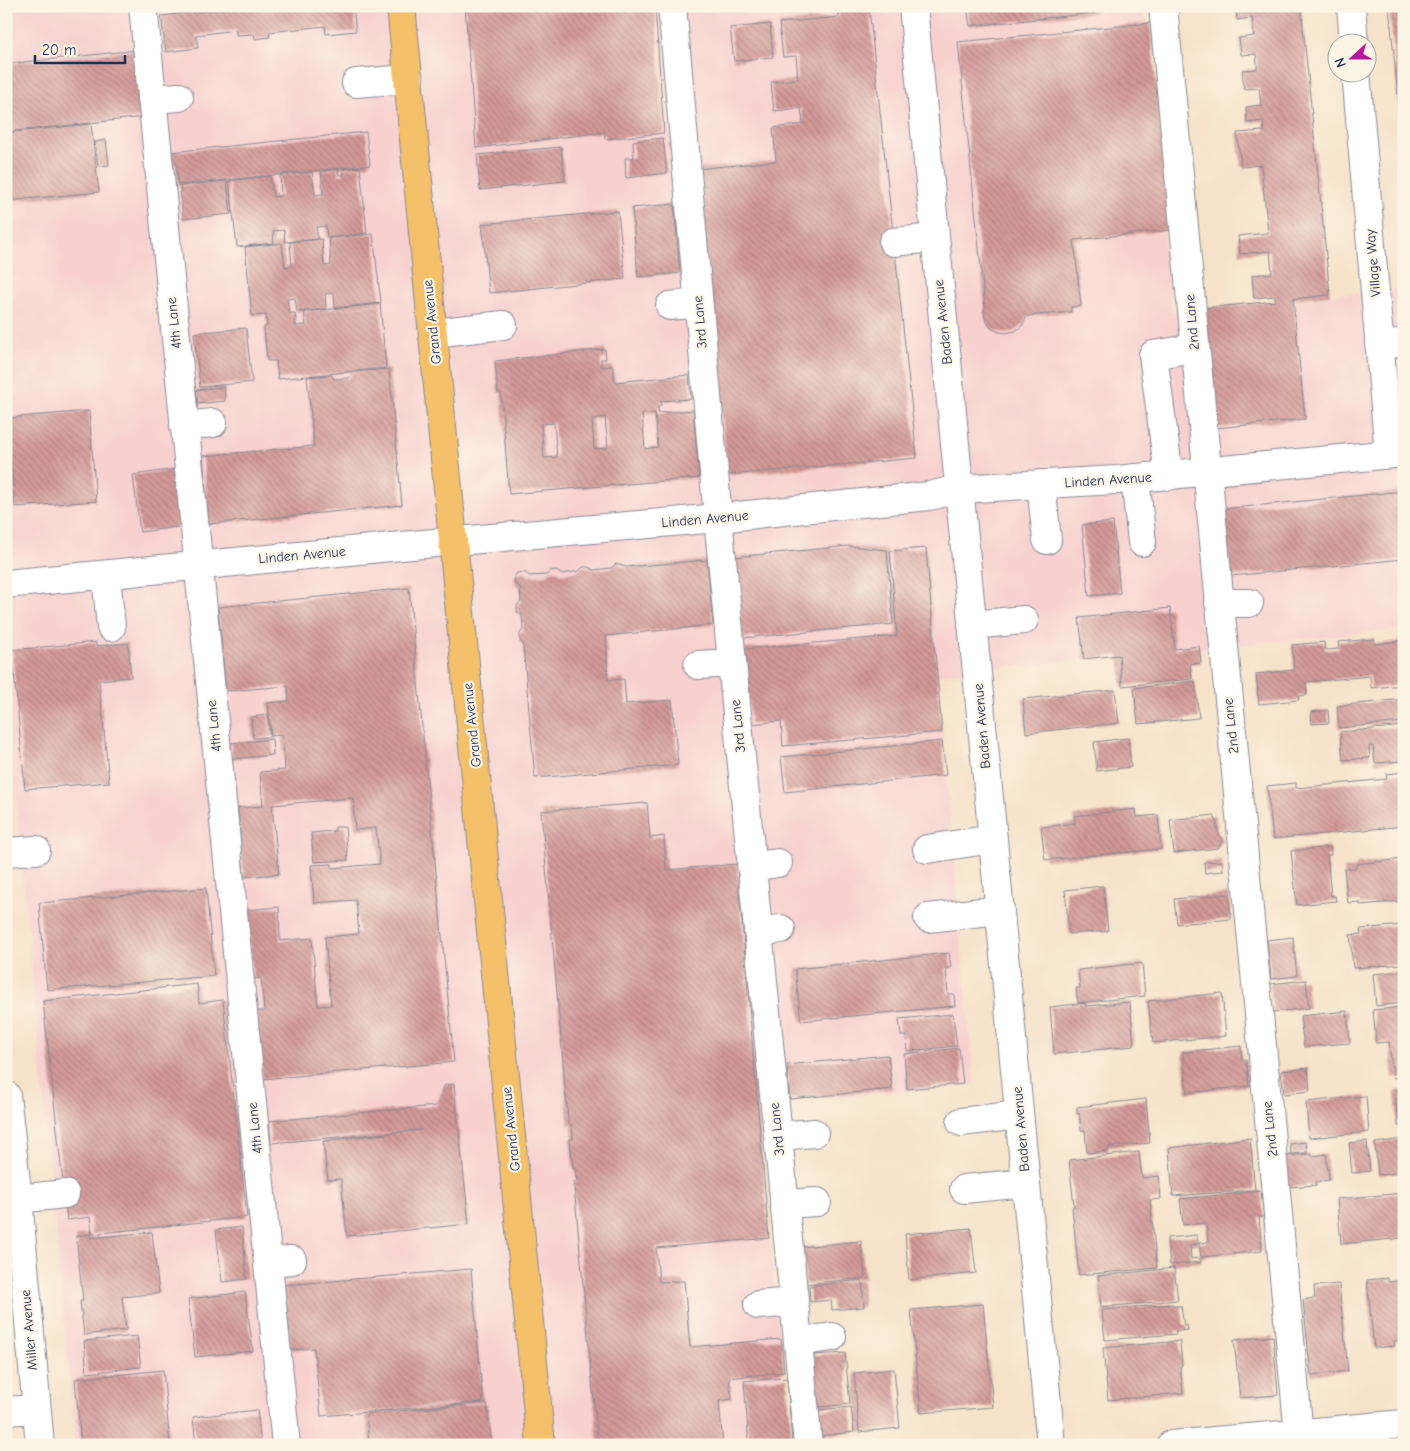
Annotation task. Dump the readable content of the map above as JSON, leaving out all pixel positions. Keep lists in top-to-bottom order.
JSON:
{
  "streets": {
    "main road": ["Grand Avenue"],
    "street": [
      "Village Way",
      "3rd Lane",
      "Baden Avenue",
      "2nd Lane",
      "4th Lane",
      "Linden Avenue",
      "Miller Avenue"
    ]
  },
  "crossings": [
    ["Village Way", "Linden Avenue"],
    ["Grand Avenue", "Linden Avenue"],
    ["3rd Lane", "Linden Avenue"],
    ["Baden Avenue", "Linden Avenue"],
    ["2nd Lane", "Linden Avenue"],
    ["4th Lane", "Linden Avenue"]
  ],
  "scale_bar": "20 m",
  "north": "left"
}
